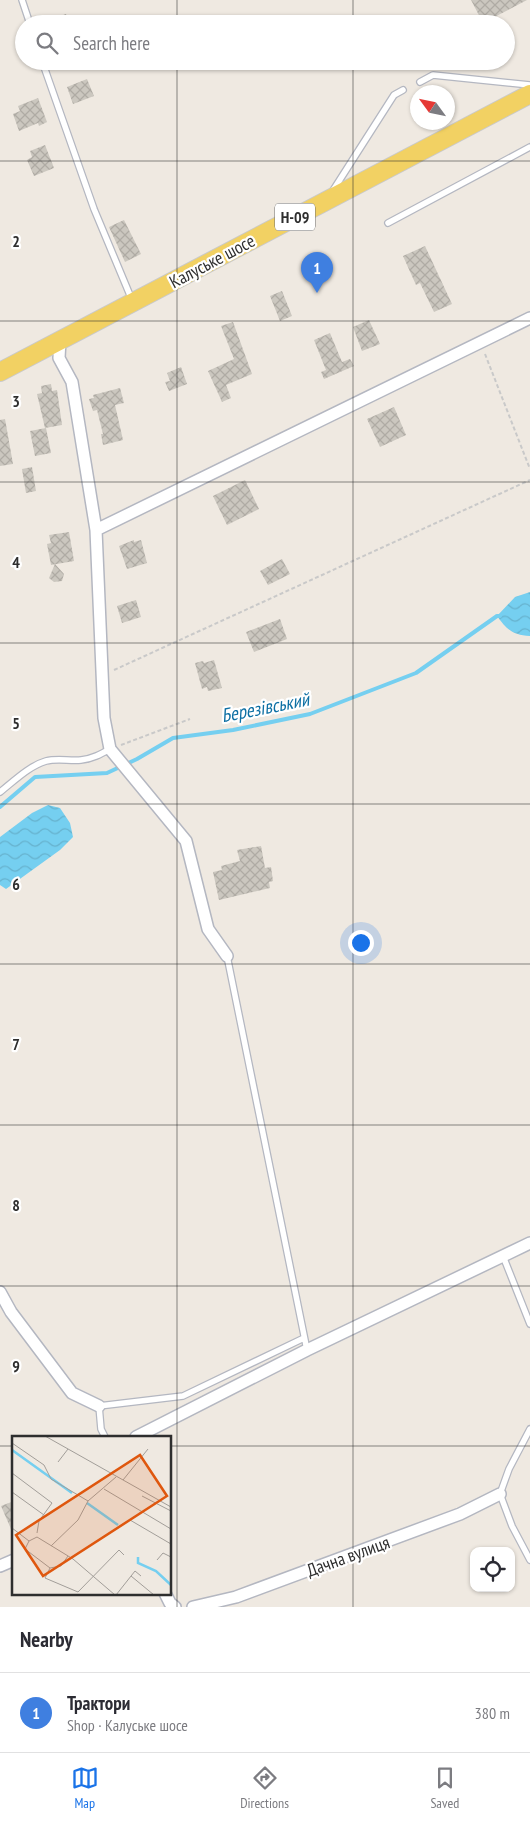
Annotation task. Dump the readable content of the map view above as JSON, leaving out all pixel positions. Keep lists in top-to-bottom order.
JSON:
{
  "streets": {
    "main road": ["Н-09", "Калуське шосе"],
    "street": ["Дачна вулиця"]
  },
  "water": ["Березівський"],
  "north": "top left",
  "page": {
    "search": "Search here",
    "pins": "1",
    "heading": "Nearby",
    "list": [
      {
        "mark": "1",
        "name": "Трактори",
        "note": "Shop · Калуське шосе",
        "value": "380 m"
      }
    ],
    "nav": ["Map", "Directions", "Saved"]
  },
  "grid": {
    "rows": [
      "2",
      "3",
      "4",
      "5",
      "6",
      "7",
      "8",
      "9"
    ]
  }
}
